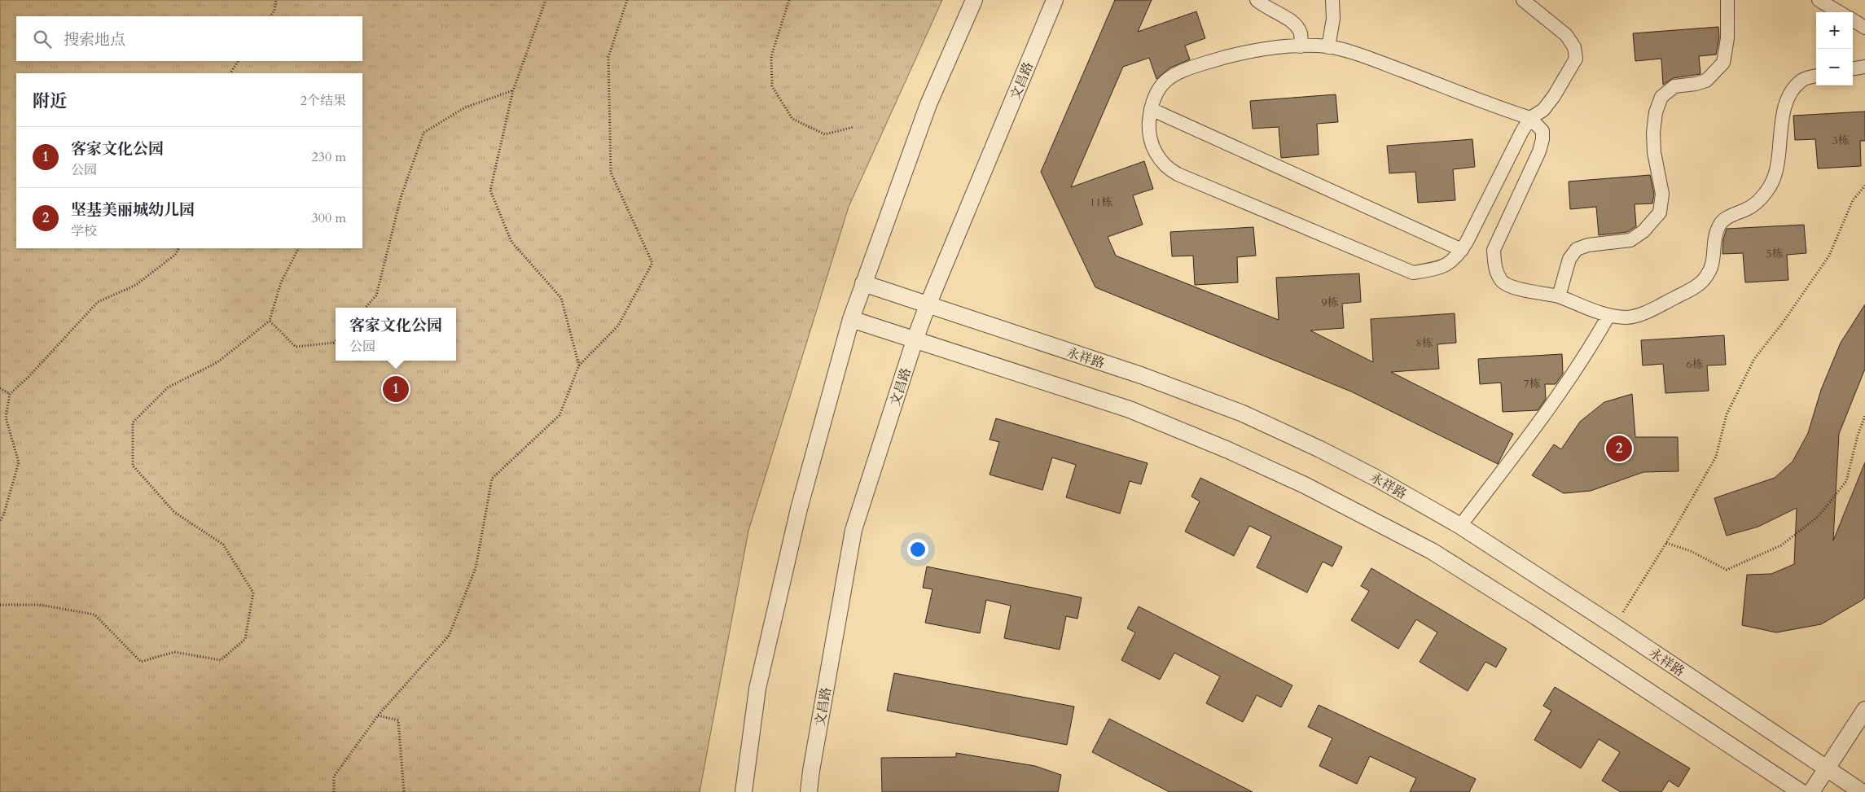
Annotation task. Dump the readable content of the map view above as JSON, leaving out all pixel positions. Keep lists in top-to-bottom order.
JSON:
{
  "streets": {
    "street": ["文昌路", "永祥路"]
  },
  "crossings": [
    ["文昌路", "永祥路"]
  ],
  "house_numbers": [
    "3栋",
    "11栋",
    "5栋",
    "9栋",
    "8栋",
    "6栋",
    "7栋"
  ],
  "page": {
    "map_buttons": ["+", "−"],
    "search": "搜索地点",
    "heading": ["附近", "2个结果"],
    "list": [
      {
        "mark": "1",
        "name": "客家文化公园",
        "note": "公园",
        "value": "230 m"
      },
      {
        "mark": "2",
        "name": "坚基美丽城幼儿园",
        "note": "学校",
        "value": "300 m"
      }
    ],
    "popup": ["客家文化公园", "公园"],
    "pins": ["1", "2"]
  }
}
